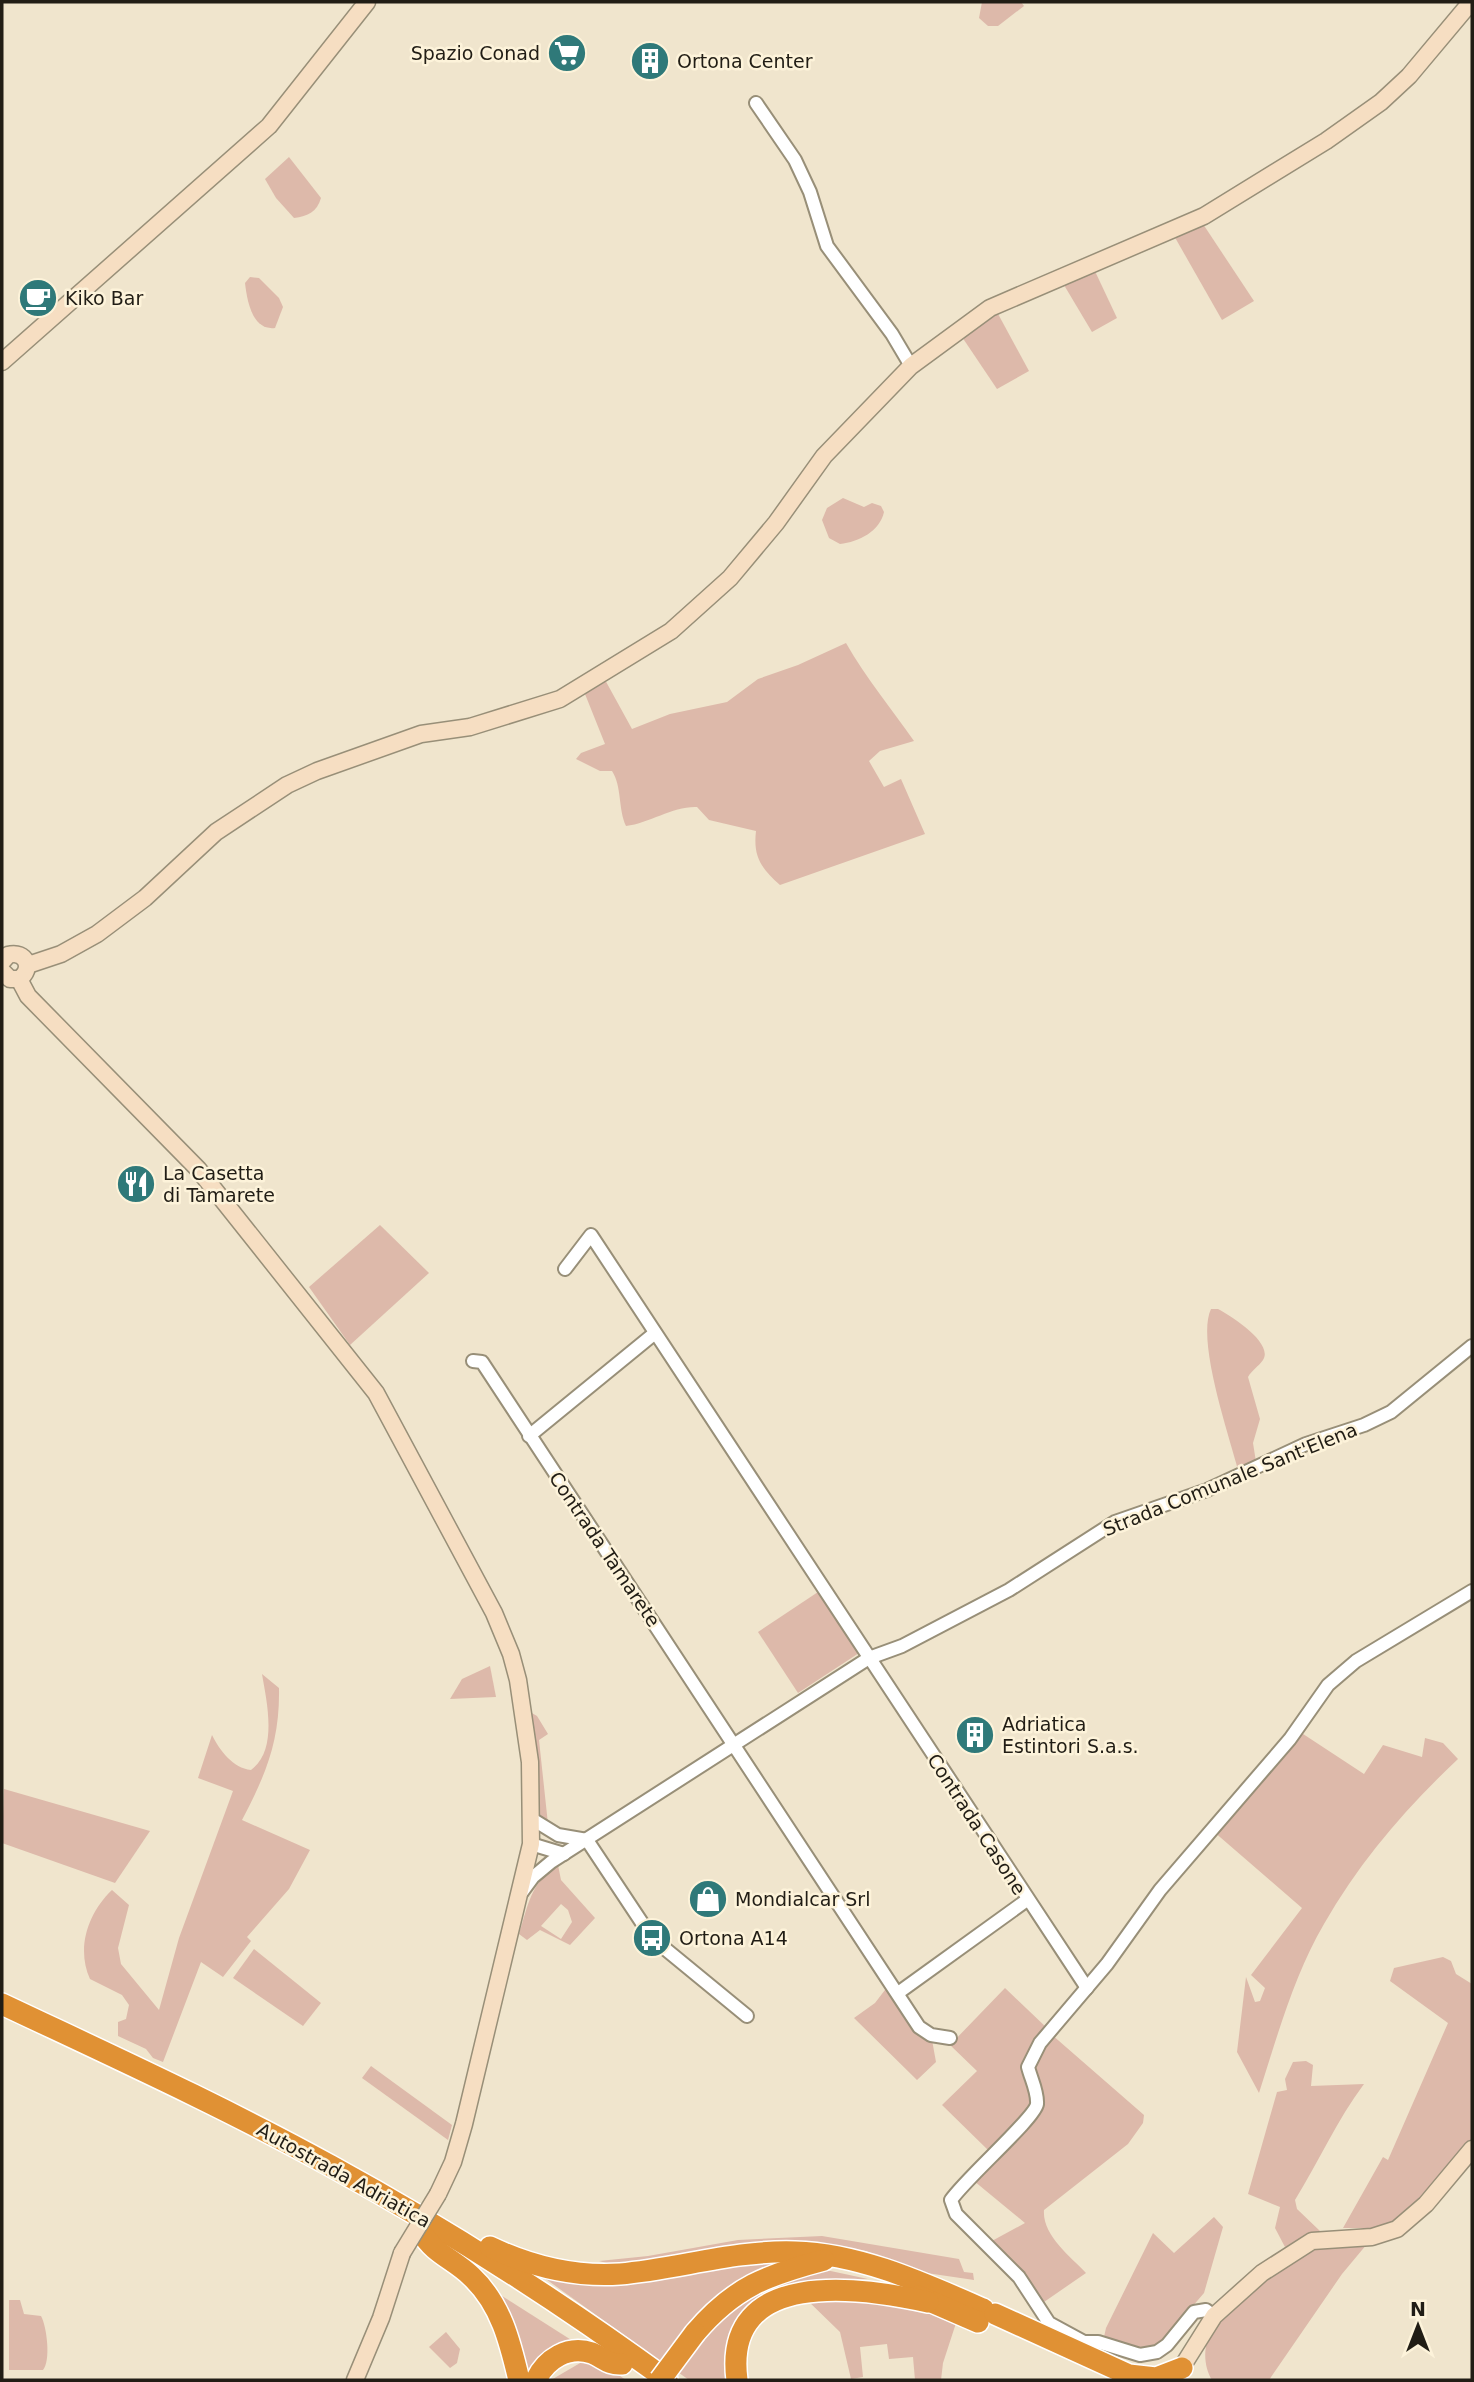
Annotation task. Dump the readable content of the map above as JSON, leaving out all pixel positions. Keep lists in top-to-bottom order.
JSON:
{
  "streets": {
    "highway": ["Autostrada Adriatica"],
    "street": ["Strada Comunale Sant'Elena", "Contrada Tamarete", "Contrada Casone"]
  },
  "crossings": [
    ["Strada Comunale Sant'Elena", "Contrada Tamarete"],
    ["Strada Comunale Sant'Elena", "Contrada Casone"]
  ],
  "places": {
    "supermarket": ["Spazio Conad"],
    "building": ["Ortona Center", "Adriatica Estintori S.a.s."],
    "cafe": ["Kiko Bar"],
    "restaurant": ["La Casetta di Tamarete"],
    "shop": ["Mondialcar Srl"],
    "bus stop": ["Ortona A14"]
  },
  "north": "top"
}
